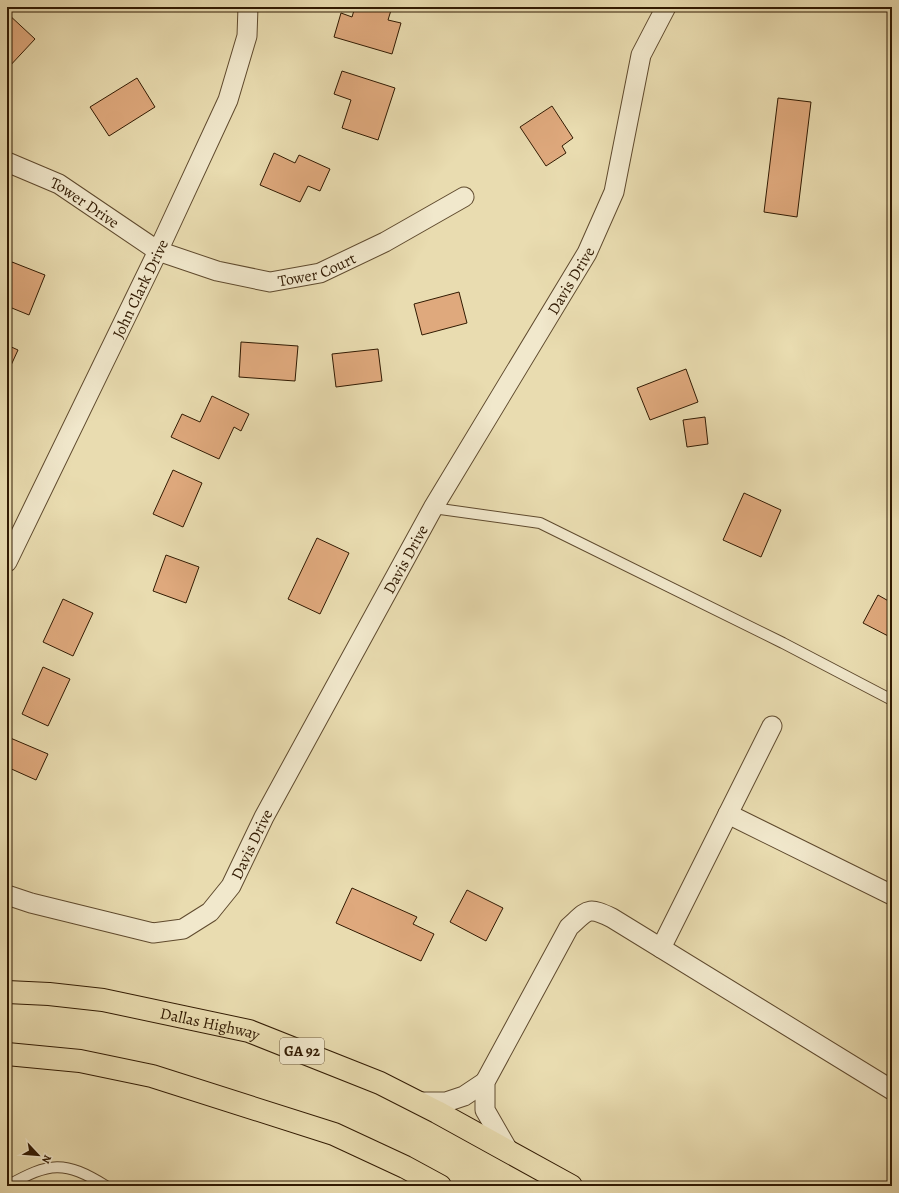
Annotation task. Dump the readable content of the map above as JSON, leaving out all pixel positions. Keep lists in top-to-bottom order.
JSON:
{
  "streets": {
    "main road": ["Dallas Highway", "GA 92"],
    "street": [
      "Tower Drive",
      "Tower Court",
      "Davis Drive",
      "John Clark Drive"
    ]
  },
  "crossings": [
    ["Tower Drive", "Tower Court"],
    ["Tower Drive", "John Clark Drive"],
    ["Tower Court", "John Clark Drive"]
  ],
  "north": "bottom right"
}
